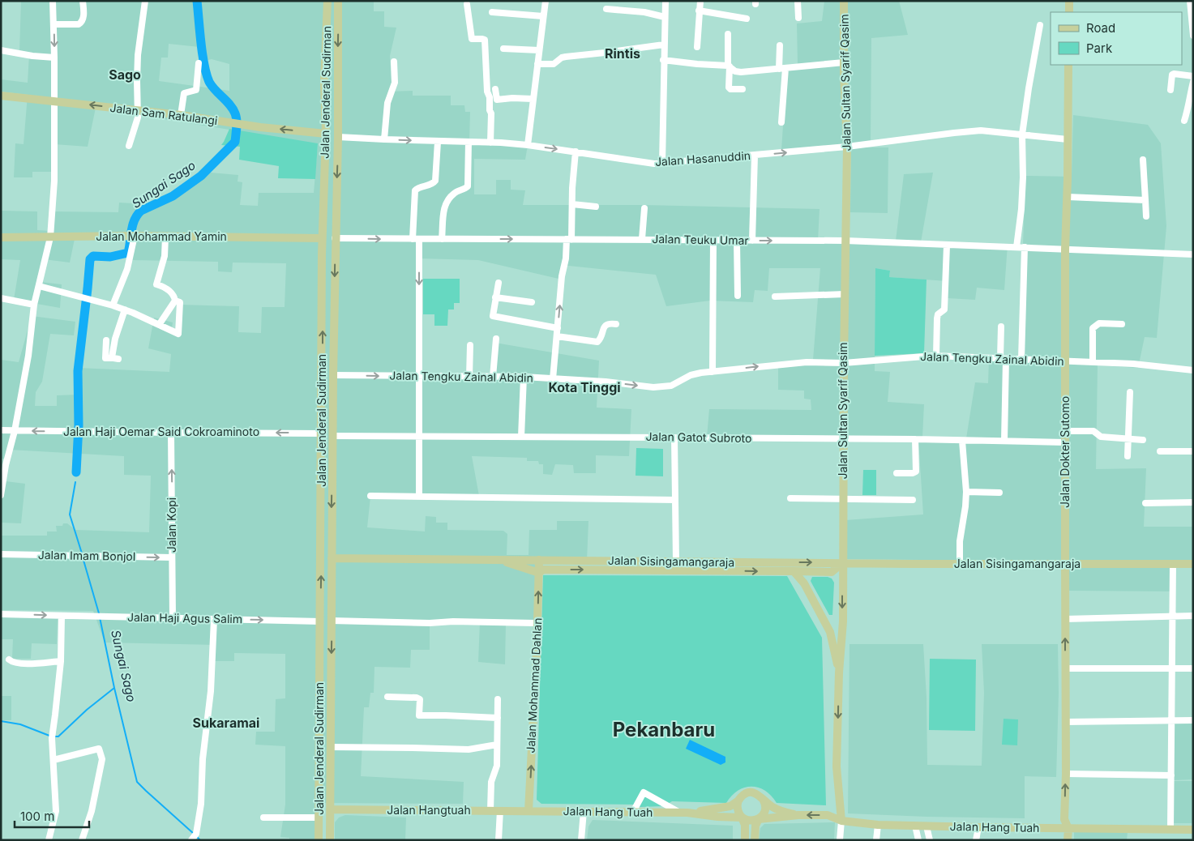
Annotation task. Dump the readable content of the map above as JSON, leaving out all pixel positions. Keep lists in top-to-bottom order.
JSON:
{
  "streets": {
    "main road": [
      "Jalan Sultan Syarif Qasim",
      "Jalan Jenderal Sudirman",
      "Jalan Sam Ratulangi",
      "Jalan Mohammad Yamin",
      "Jalan Dokter Sutomo",
      "Jalan Sisingamangaraja",
      "Jalan Mohammad Dahlan",
      "Jalan Hangtuah",
      "Jalan Hang Tuah"
    ],
    "street": [
      "Jalan Hasanuddin",
      "Jalan Teuku Umar",
      "Jalan Tengku Zainal Abidin",
      "Jalan Haji Oemar Said Cokroaminoto",
      "Jalan Gatot Subroto",
      "Jalan Kopi",
      "Jalan Imam Bonjol",
      "Jalan Haji Agus Salim"
    ]
  },
  "crossings": [
    ["Jalan Sultan Syarif Qasim", "Jalan Hasanuddin"],
    ["Jalan Sultan Syarif Qasim", "Jalan Teuku Umar"],
    ["Jalan Sultan Syarif Qasim", "Jalan Tengku Zainal Abidin"],
    ["Jalan Sultan Syarif Qasim", "Jalan Gatot Subroto"],
    ["Jalan Sultan Syarif Qasim", "Jalan Sisingamangaraja"],
    ["Jalan Sultan Syarif Qasim", "Jalan Hang Tuah"],
    ["Jalan Jenderal Sudirman", "Jalan Sam Ratulangi"],
    ["Jalan Jenderal Sudirman", "Jalan Hasanuddin"],
    ["Jalan Jenderal Sudirman", "Jalan Mohammad Yamin"],
    ["Jalan Jenderal Sudirman", "Jalan Teuku Umar"],
    ["Jalan Jenderal Sudirman", "Jalan Tengku Zainal Abidin"],
    ["Jalan Jenderal Sudirman", "Jalan Haji Oemar Said Cokroaminoto"],
    ["Jalan Jenderal Sudirman", "Jalan Gatot Subroto"],
    ["Jalan Jenderal Sudirman", "Jalan Sisingamangaraja"],
    ["Jalan Jenderal Sudirman", "Jalan Haji Agus Salim"],
    ["Jalan Jenderal Sudirman", "Jalan Hangtuah"],
    ["Jalan Hasanuddin", "Jalan Dokter Sutomo"],
    ["Jalan Mohammad Yamin", "Jalan Teuku Umar"],
    ["Jalan Teuku Umar", "Jalan Dokter Sutomo"],
    ["Jalan Tengku Zainal Abidin", "Jalan Dokter Sutomo"],
    ["Jalan Haji Oemar Said Cokroaminoto", "Jalan Kopi"],
    ["Jalan Gatot Subroto", "Jalan Dokter Sutomo"],
    ["Jalan Dokter Sutomo", "Jalan Sisingamangaraja"],
    ["Jalan Dokter Sutomo", "Jalan Hang Tuah"],
    ["Jalan Kopi", "Jalan Imam Bonjol"],
    ["Jalan Kopi", "Jalan Haji Agus Salim"],
    ["Jalan Sisingamangaraja", "Jalan Mohammad Dahlan"],
    ["Jalan Mohammad Dahlan", "Jalan Hangtuah"],
    ["Jalan Mohammad Dahlan", "Jalan Hang Tuah"],
    ["Jalan Hangtuah", "Jalan Hang Tuah"]
  ],
  "one_way": [
    "Jalan Sam Ratulangi",
    "Jalan Teuku Umar",
    "Jalan Tengku Zainal Abidin",
    "Jalan Haji Oemar Said Cokroaminoto",
    "Jalan Kopi",
    "Jalan Imam Bonjol",
    "Jalan Mohammad Dahlan"
  ],
  "districts": [
    "Rintis",
    "Sago",
    "Kota Tinggi",
    "Sukaramai",
    "Pekanbaru"
  ],
  "water": ["Sungai Sago"],
  "legend": ["Road", "Park"],
  "scale_bar": "100 m"
}
